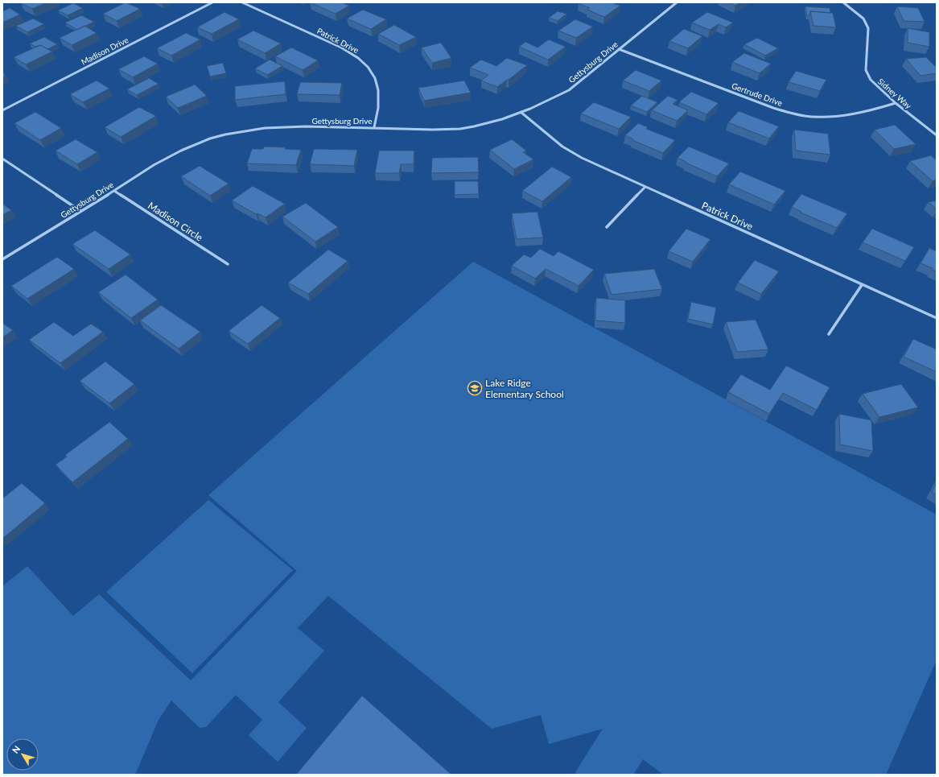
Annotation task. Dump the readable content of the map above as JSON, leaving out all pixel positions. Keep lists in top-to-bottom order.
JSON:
{
  "streets": {
    "street": [
      "Patrick Drive",
      "Madison Drive",
      "Gettysburg Drive",
      "Sidney Way",
      "Gertrude Drive",
      "Madison Circle"
    ]
  },
  "crossings": [
    ["Patrick Drive", "Gettysburg Drive"],
    ["Gettysburg Drive", "Gertrude Drive"],
    ["Gettysburg Drive", "Madison Circle"],
    ["Sidney Way", "Gertrude Drive"]
  ],
  "places": {
    "school or university": ["Lake Ridge Elementary School"]
  },
  "north": "top left"
}
